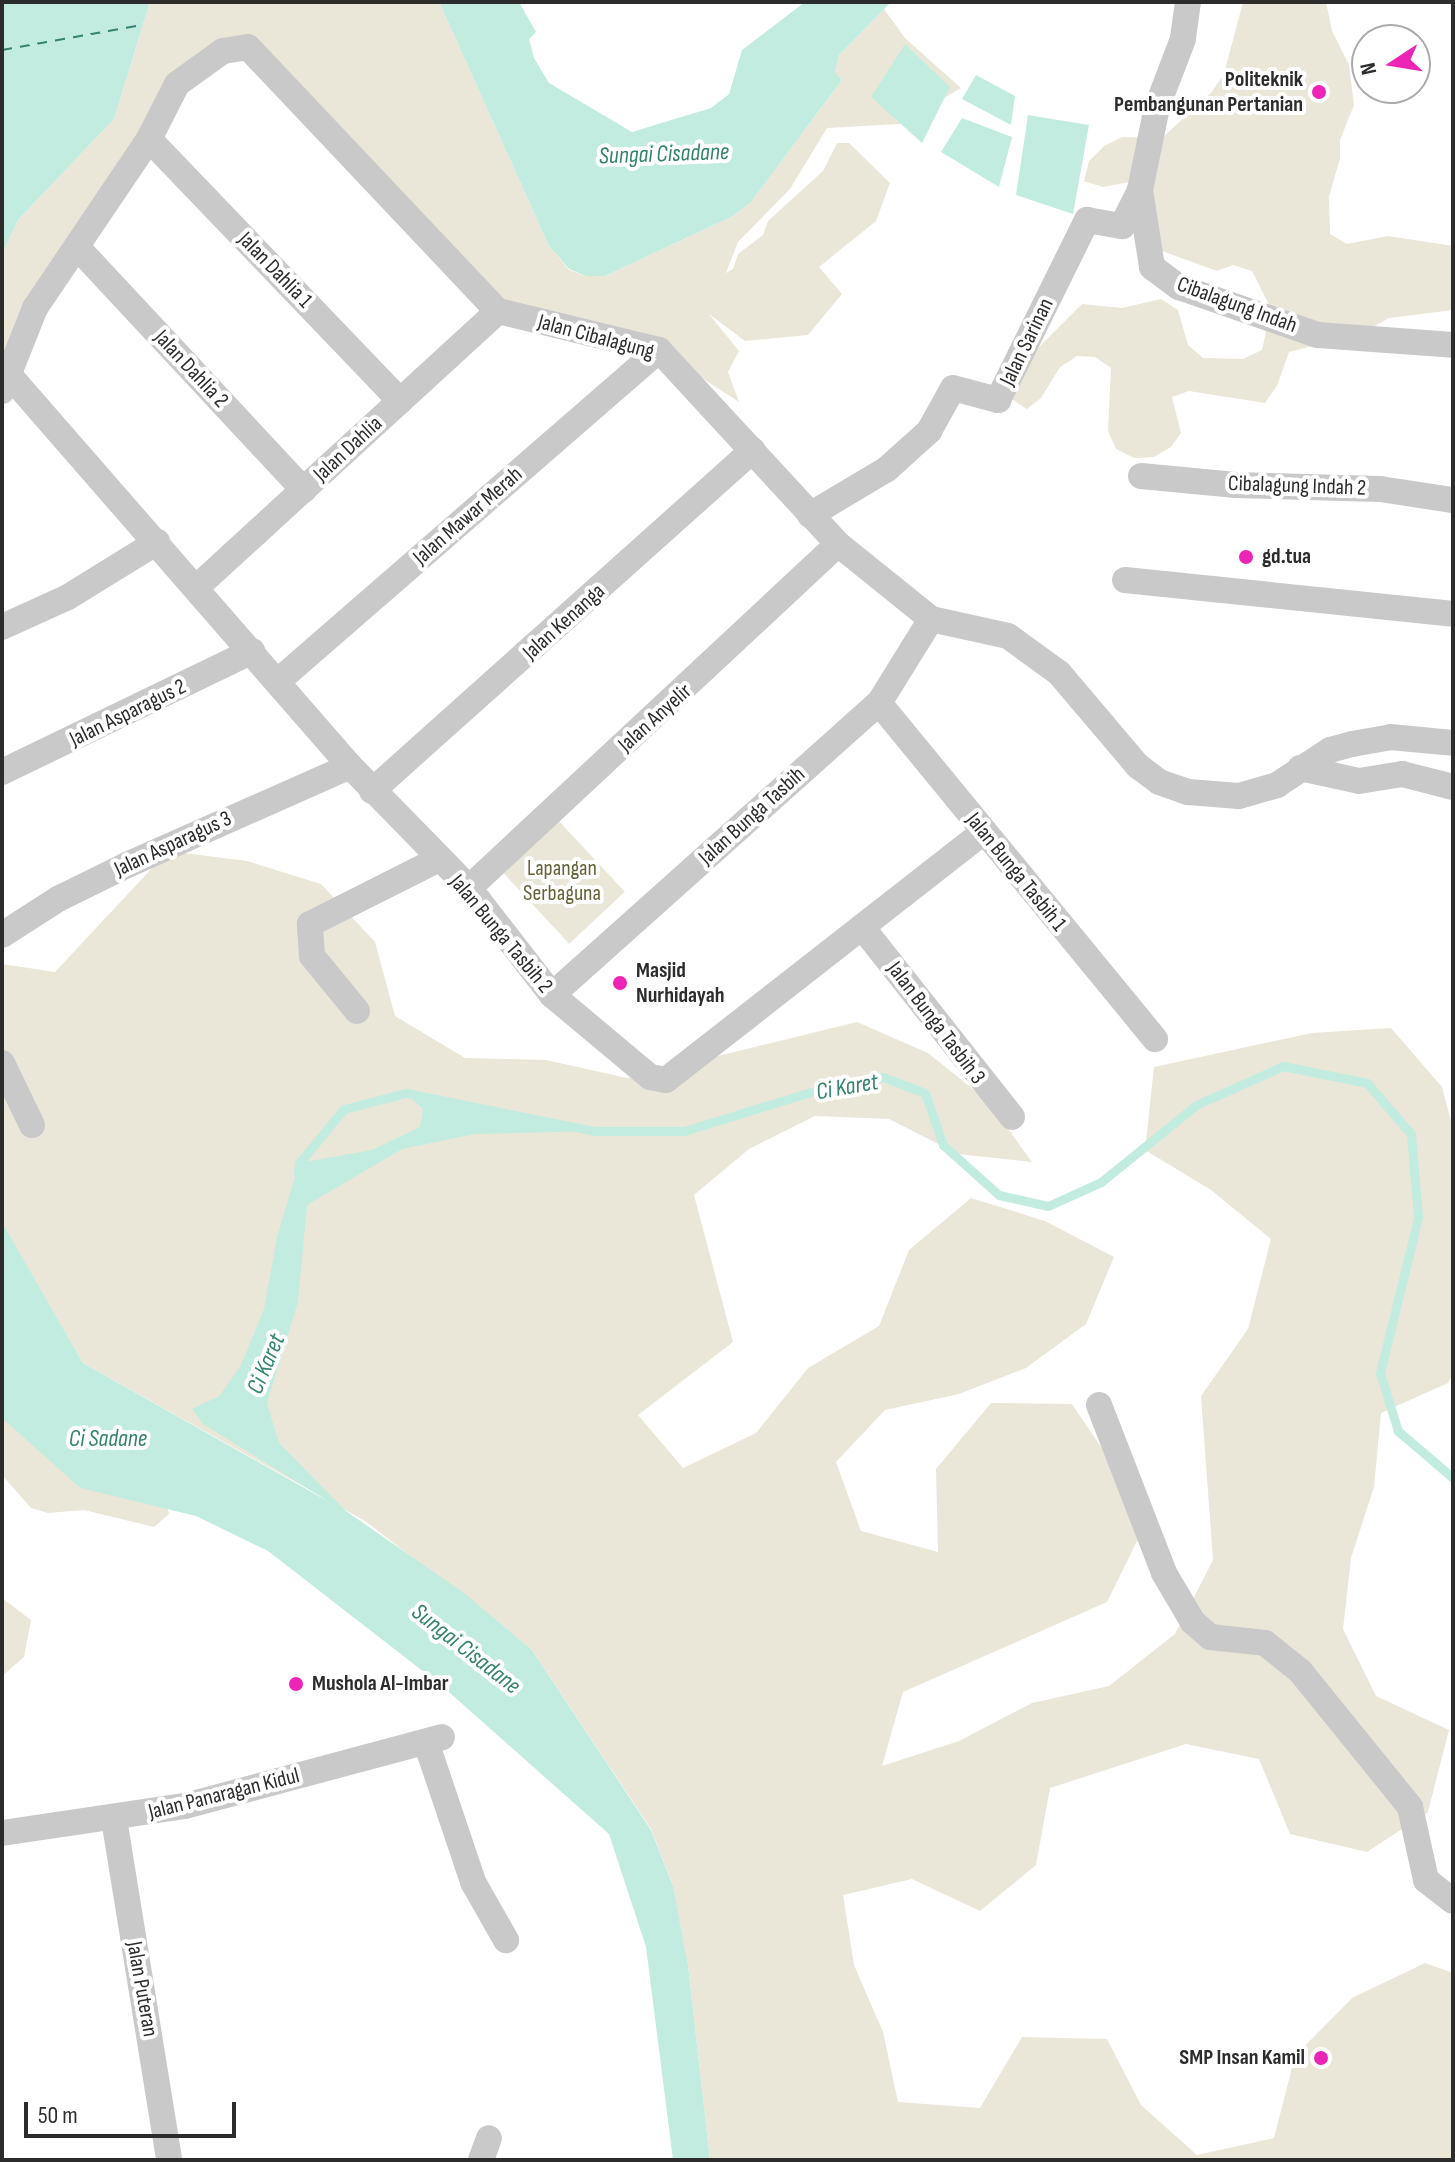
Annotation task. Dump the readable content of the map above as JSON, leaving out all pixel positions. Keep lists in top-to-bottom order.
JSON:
{
  "streets": {
    "street": [
      "Jalan Dahlia 1",
      "Cibalagung Indah",
      "Jalan Cibalagung",
      "Jalan Sarinan",
      "Jalan Dahlia 2",
      "Jalan Dahlia",
      "Cibalagung Indah 2",
      "Jalan Mawar Merah",
      "Jalan Kenanga",
      "Jalan Asparagus 2",
      "Jalan Anyelir",
      "Jalan Bunga Tasbih",
      "Jalan Asparagus 3",
      "Jalan Bunga Tasbih 1",
      "Jalan Bunga Tasbih 2",
      "Jalan Bunga Tasbih 3",
      "Jalan Panaragan Kidul",
      "Jalan Puteran"
    ]
  },
  "crossings": [
    ["Jalan Dahlia 1", "Jalan Dahlia"],
    ["Cibalagung Indah", "Jalan Sarinan"],
    ["Jalan Cibalagung", "Jalan Sarinan"],
    ["Jalan Cibalagung", "Jalan Dahlia"],
    ["Jalan Cibalagung", "Jalan Mawar Merah"],
    ["Jalan Cibalagung", "Jalan Kenanga"],
    ["Jalan Cibalagung", "Jalan Anyelir"],
    ["Jalan Cibalagung", "Jalan Bunga Tasbih"],
    ["Jalan Dahlia 2", "Jalan Dahlia"],
    ["Jalan Dahlia", "Jalan Bunga Tasbih 2"],
    ["Jalan Mawar Merah", "Jalan Bunga Tasbih 2"],
    ["Jalan Kenanga", "Jalan Bunga Tasbih 2"],
    ["Jalan Asparagus 2", "Jalan Bunga Tasbih 2"],
    ["Jalan Anyelir", "Jalan Bunga Tasbih 2"],
    ["Jalan Bunga Tasbih", "Jalan Bunga Tasbih 1"],
    ["Jalan Bunga Tasbih", "Jalan Bunga Tasbih 2"],
    ["Jalan Asparagus 3", "Jalan Bunga Tasbih 2"],
    ["Jalan Bunga Tasbih 1", "Jalan Bunga Tasbih 2"],
    ["Jalan Bunga Tasbih 2", "Jalan Bunga Tasbih 3"],
    ["Jalan Panaragan Kidul", "Jalan Puteran"]
  ],
  "water": ["Sungai Cisadane", "Ci Karet", "Ci Sadane"],
  "parks": ["Lapangan Serbaguna"],
  "places": [
    "Politeknik Pembangunan Pertanian",
    "gd.tua",
    "Masjid Nurhidayah",
    "Mushola Al-Imbar",
    "SMP Insan Kamil"
  ],
  "scale_bar": "50 m",
  "north": "left"
}
